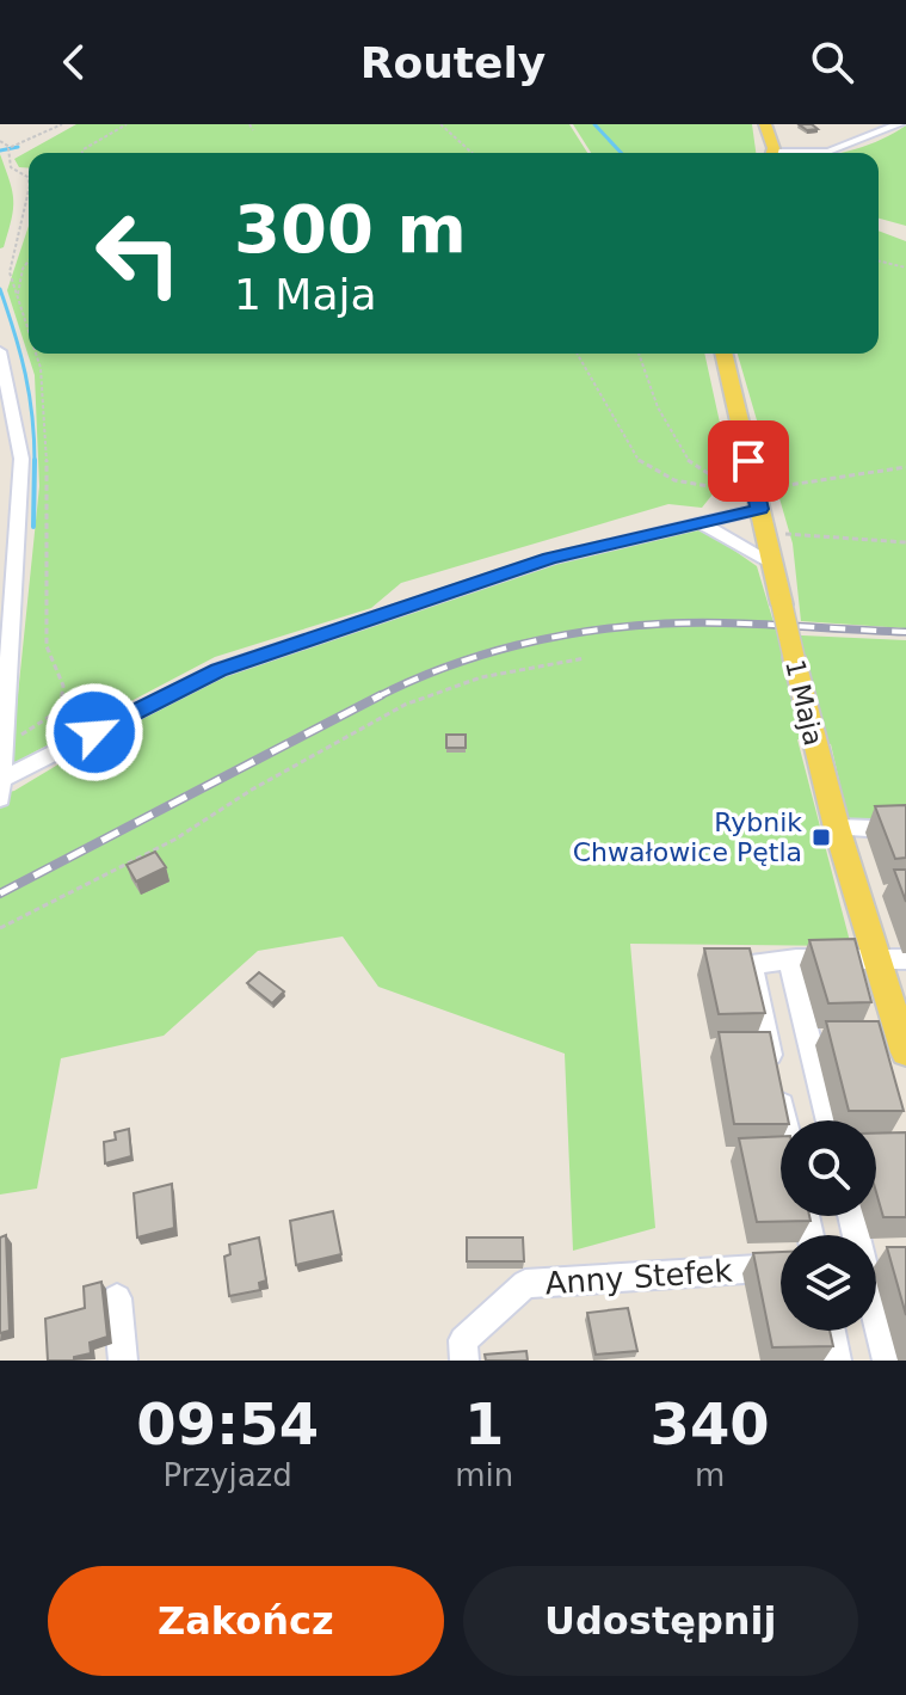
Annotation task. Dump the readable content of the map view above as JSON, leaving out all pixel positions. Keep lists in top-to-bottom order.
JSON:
{
  "streets": {
    "main road": ["1 Maja"],
    "street": ["Anny Stefek"]
  },
  "places": {
    "transit": ["Rybnik Chwałowice Pętla"]
  },
  "page": {
    "header": "Routely",
    "turn": ["300 m", "1 Maja"],
    "eta": [
      "09:54",
      "Przyjazd",
      "1",
      "min",
      "340",
      "m"
    ],
    "buttons": ["Zakończ", "Udostępnij"]
  }
}
